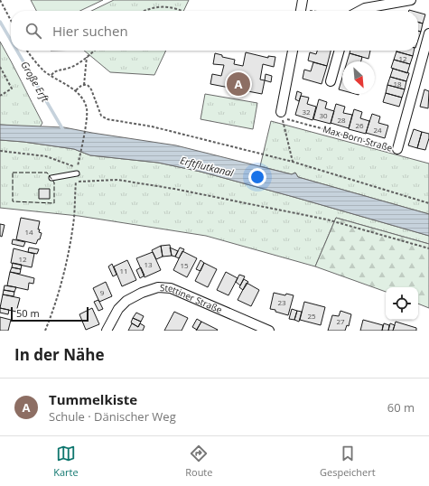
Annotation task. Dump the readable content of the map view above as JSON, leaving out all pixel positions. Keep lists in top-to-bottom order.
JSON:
{
  "streets": {
    "street": ["Max-Born-Straße", "Stettiner Straße"]
  },
  "water": ["Große Erft", "Erftflutkanal"],
  "house_numbers": [
    "12",
    "18",
    "32",
    "30",
    "28",
    "26",
    "24",
    "14",
    "12",
    "13",
    "15",
    "11",
    "9",
    "23",
    "25",
    "27"
  ],
  "scale_bar": "50 m",
  "north": "bottom right",
  "page": {
    "search": "Hier suchen",
    "pins": "A",
    "scale": "50 m",
    "heading": "In der Nähe",
    "list": [
      {
        "mark": "A",
        "name": "Tummelkiste",
        "note": "Schule · Dänischer Weg",
        "value": "60 m"
      }
    ],
    "nav": ["Karte", "Route", "Gespeichert"]
  }
}
